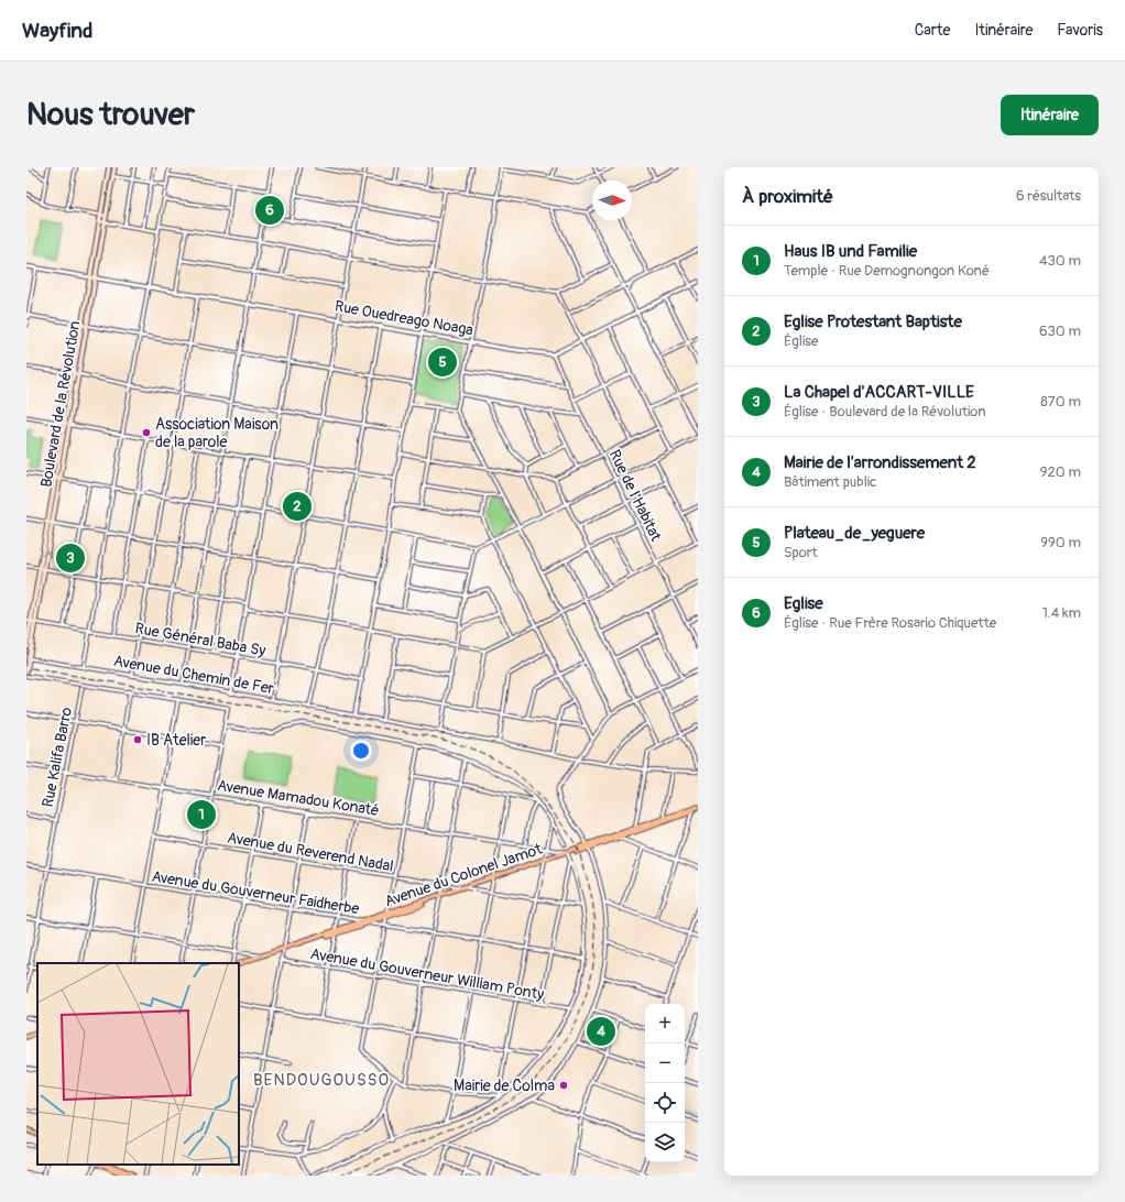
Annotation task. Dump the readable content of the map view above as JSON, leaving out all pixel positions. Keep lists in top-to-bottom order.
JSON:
{
  "streets": {
    "main road": ["Boulevard de la Révolution", "Avenue du Colonel Jamot"],
    "street": [
      "Rue Ouedreago Noaga",
      "Rue de l'Habitat",
      "Rue Général Baba Sy",
      "Avenue du Chemin de Fer",
      "Rue Kalifa Barro",
      "Avenue Mamadou Konaté",
      "Avenue du Reverend Nadal",
      "Avenue du Gouverneur Faidherbe",
      "Avenue du Gouverneur William Ponty"
    ]
  },
  "crossings": [
    ["Rue Ouedreago Noaga", "Boulevard de la Révolution"],
    ["Rue Ouedreago Noaga", "Rue de l'Habitat"],
    ["Boulevard de la Révolution", "Rue Général Baba Sy"],
    ["Boulevard de la Révolution", "Avenue du Chemin de Fer"],
    ["Avenue du Chemin de Fer", "Rue Kalifa Barro"],
    ["Rue Kalifa Barro", "Avenue Mamadou Konaté"],
    ["Rue Kalifa Barro", "Avenue du Gouverneur Faidherbe"],
    ["Avenue Mamadou Konaté", "Avenue du Colonel Jamot"],
    ["Avenue du Reverend Nadal", "Avenue du Colonel Jamot"],
    ["Avenue du Colonel Jamot", "Avenue du Gouverneur Faidherbe"]
  ],
  "districts": ["BENDOUGOUSSO"],
  "places": ["Association Maison de la parole", "IB Atelier", "Mairie de Colma"],
  "north": "right",
  "page": {
    "header": "Wayfind",
    "nav": ["Carte", "Itinéraire", "Favoris"],
    "buttons": "Itinéraire",
    "title": "Nous trouver",
    "heading": ["À proximité", "6 résultats"],
    "pins": [
      "6",
      "5",
      "2",
      "3",
      "1",
      "4"
    ],
    "list": [
      {
        "mark": "1",
        "name": "Haus IB und Familie",
        "note": "Temple · Rue Demognongon Koné",
        "value": "430 m"
      },
      {
        "mark": "2",
        "name": "Eglise Protestant Baptiste",
        "note": "Église",
        "value": "630 m"
      },
      {
        "mark": "3",
        "name": "La Chapel d'ACCART-VILLE",
        "note": "Église · Boulevard de la Révolution",
        "value": "870 m"
      },
      {
        "mark": "4",
        "name": "Mairie de l'arrondissement 2",
        "note": "Bâtiment public",
        "value": "920 m"
      },
      {
        "mark": "5",
        "name": "Plateau_de_yeguere",
        "note": "Sport",
        "value": "990 m"
      },
      {
        "mark": "6",
        "name": "Eglise",
        "note": "Église · Rue Frère Rosario Chiquette",
        "value": "1.4 km"
      }
    ],
    "map_buttons": ["+", "−"]
  }
}
